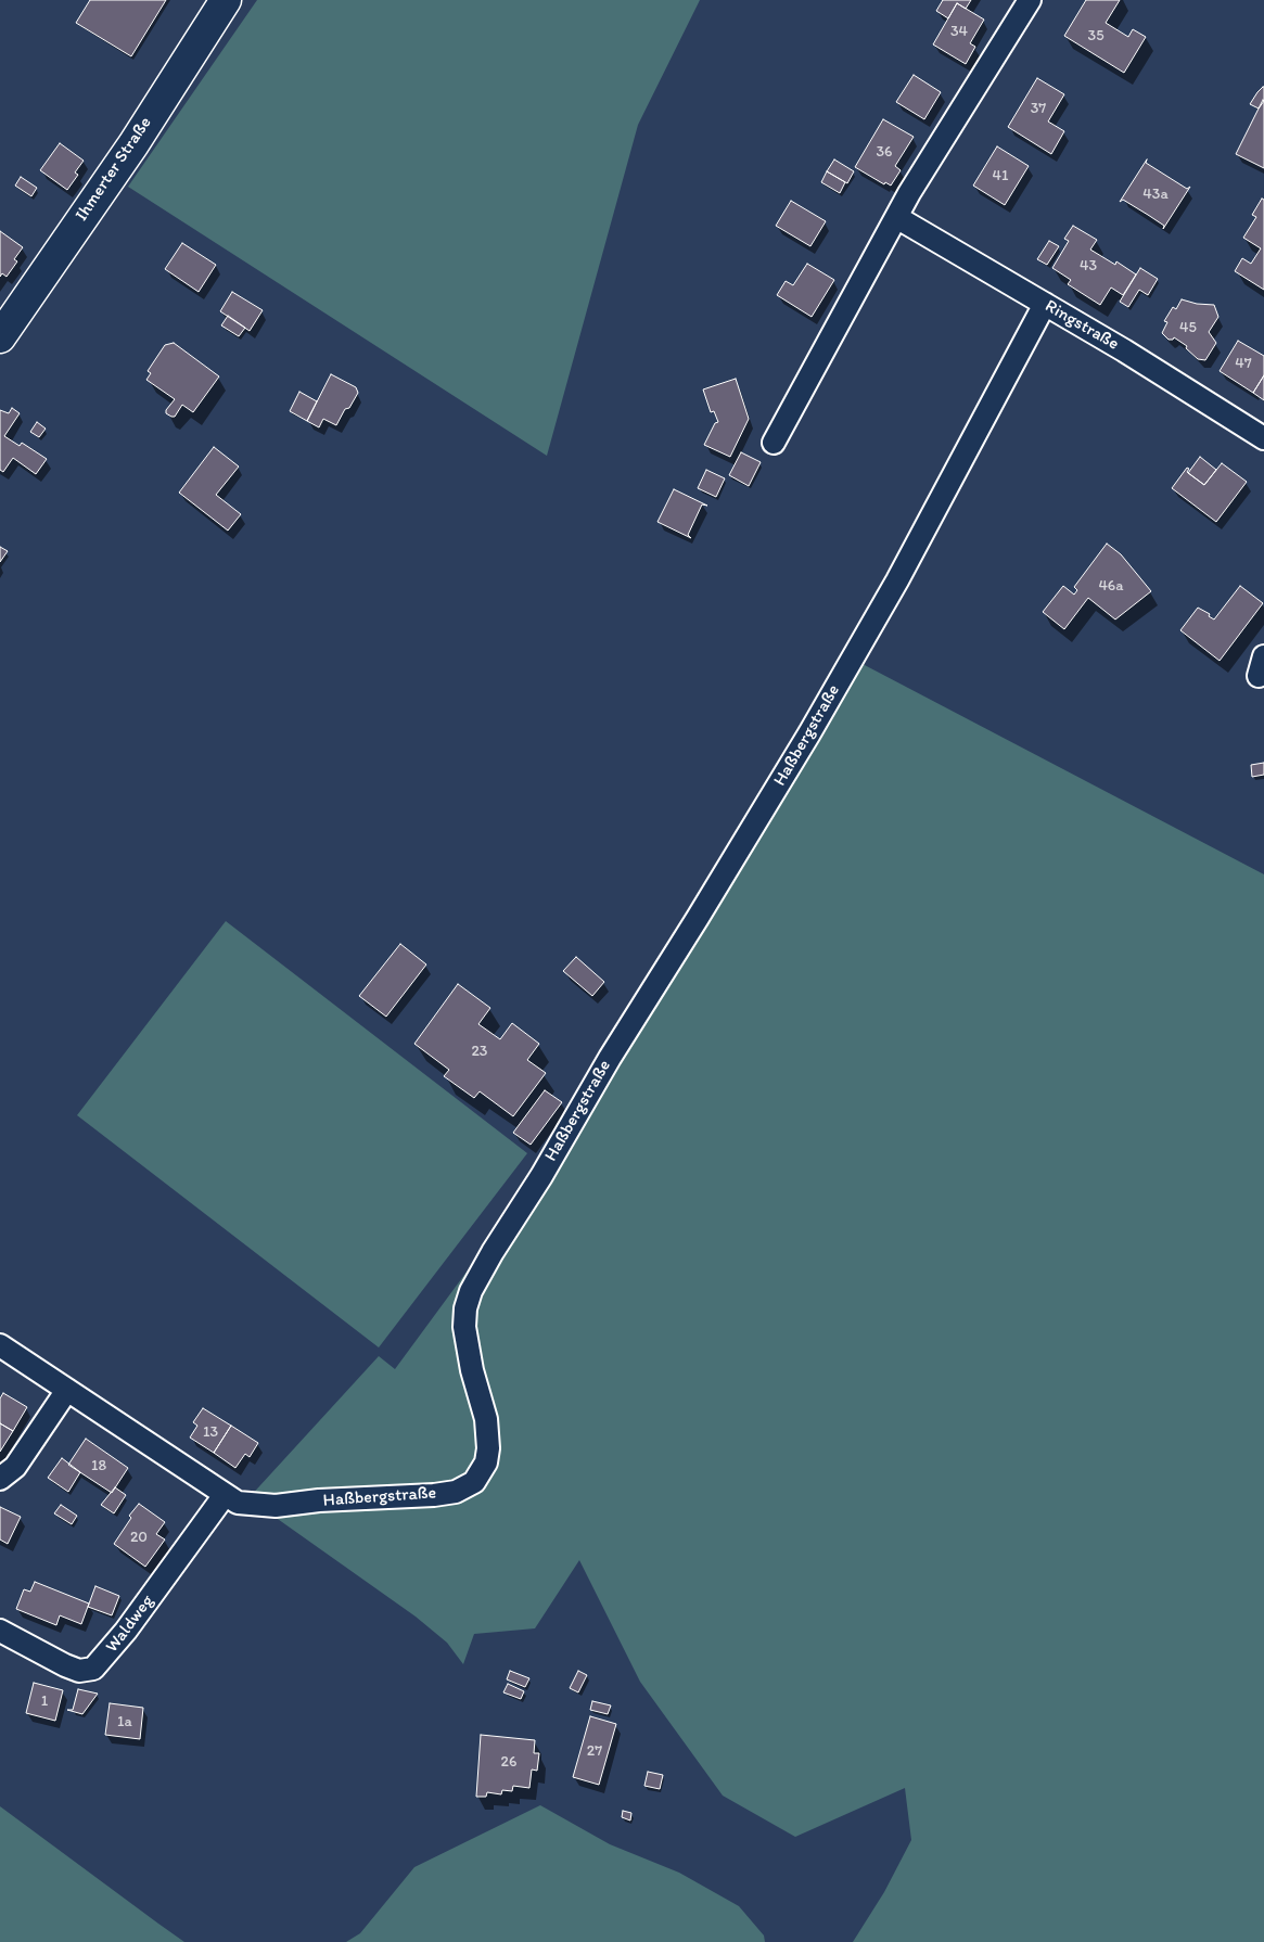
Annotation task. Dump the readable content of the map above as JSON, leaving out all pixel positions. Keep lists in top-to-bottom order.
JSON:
{
  "streets": {
    "main road": ["Ihmerter Straße"],
    "street": ["Ringstraße", "Haßbergstraße", "Waldweg"]
  },
  "crossings": [
    ["Ringstraße", "Haßbergstraße"],
    ["Haßbergstraße", "Waldweg"]
  ],
  "house_numbers": [
    "34",
    "35",
    "37",
    "36",
    "41",
    "43a",
    "43",
    "45",
    "47",
    "46a",
    "23",
    "13",
    "18",
    "20",
    "1",
    "1a",
    "27",
    "26"
  ]
}
